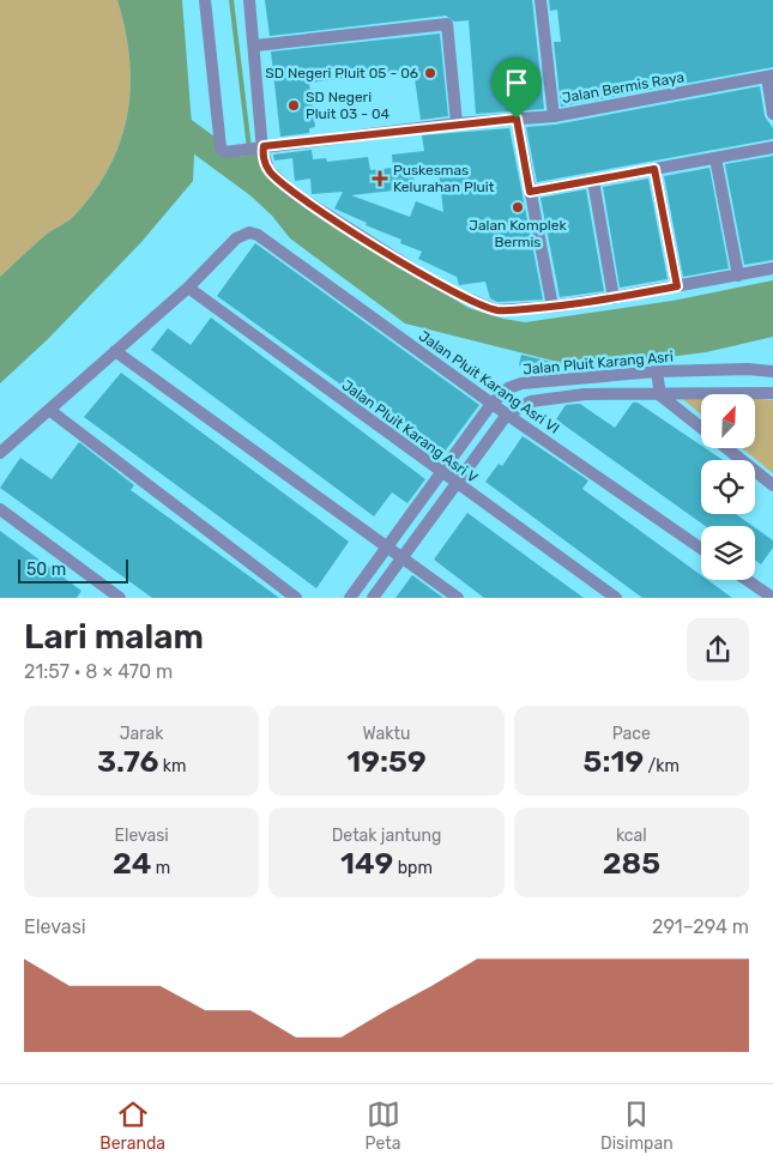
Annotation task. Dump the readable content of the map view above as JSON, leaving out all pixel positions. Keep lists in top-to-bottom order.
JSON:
{
  "streets": {
    "street": [
      "Jalan Bermis Raya",
      "Jalan Pluit Karang Asri",
      "Jalan Pluit Karang Asri VI",
      "Jalan Pluit Karang Asri V"
    ]
  },
  "crossings": [
    ["Jalan Pluit Karang Asri", "Jalan Pluit Karang Asri VI"],
    ["Jalan Pluit Karang Asri", "Jalan Pluit Karang Asri V"],
    ["Jalan Pluit Karang Asri VI", "Jalan Pluit Karang Asri V"]
  ],
  "places": {
    "other": ["SD Negeri Pluit 05 - 06", "SD Negeri Pluit 03 - 04", "Jalan Komplek Bermis"],
    "health": ["Puskesmas Kelurahan Pluit"]
  },
  "scale_bar": "50 m",
  "north": "top right",
  "page": {
    "scale": "50 m",
    "heading": ["Lari malam", "21:57 · 8 × 470 m"],
    "stats": [
      ["Jarak", "3.76 km"],
      ["Waktu", "19:59"],
      ["Pace", "5:19 /km"],
      ["Elevasi", "24 m"],
      ["Detak jantung", "149 bpm"],
      ["kcal", "285"]
    ],
    "chart": ["Elevasi", "291–294 m"],
    "tabs": ["Beranda", "Peta", "Disimpan"]
  }
}
